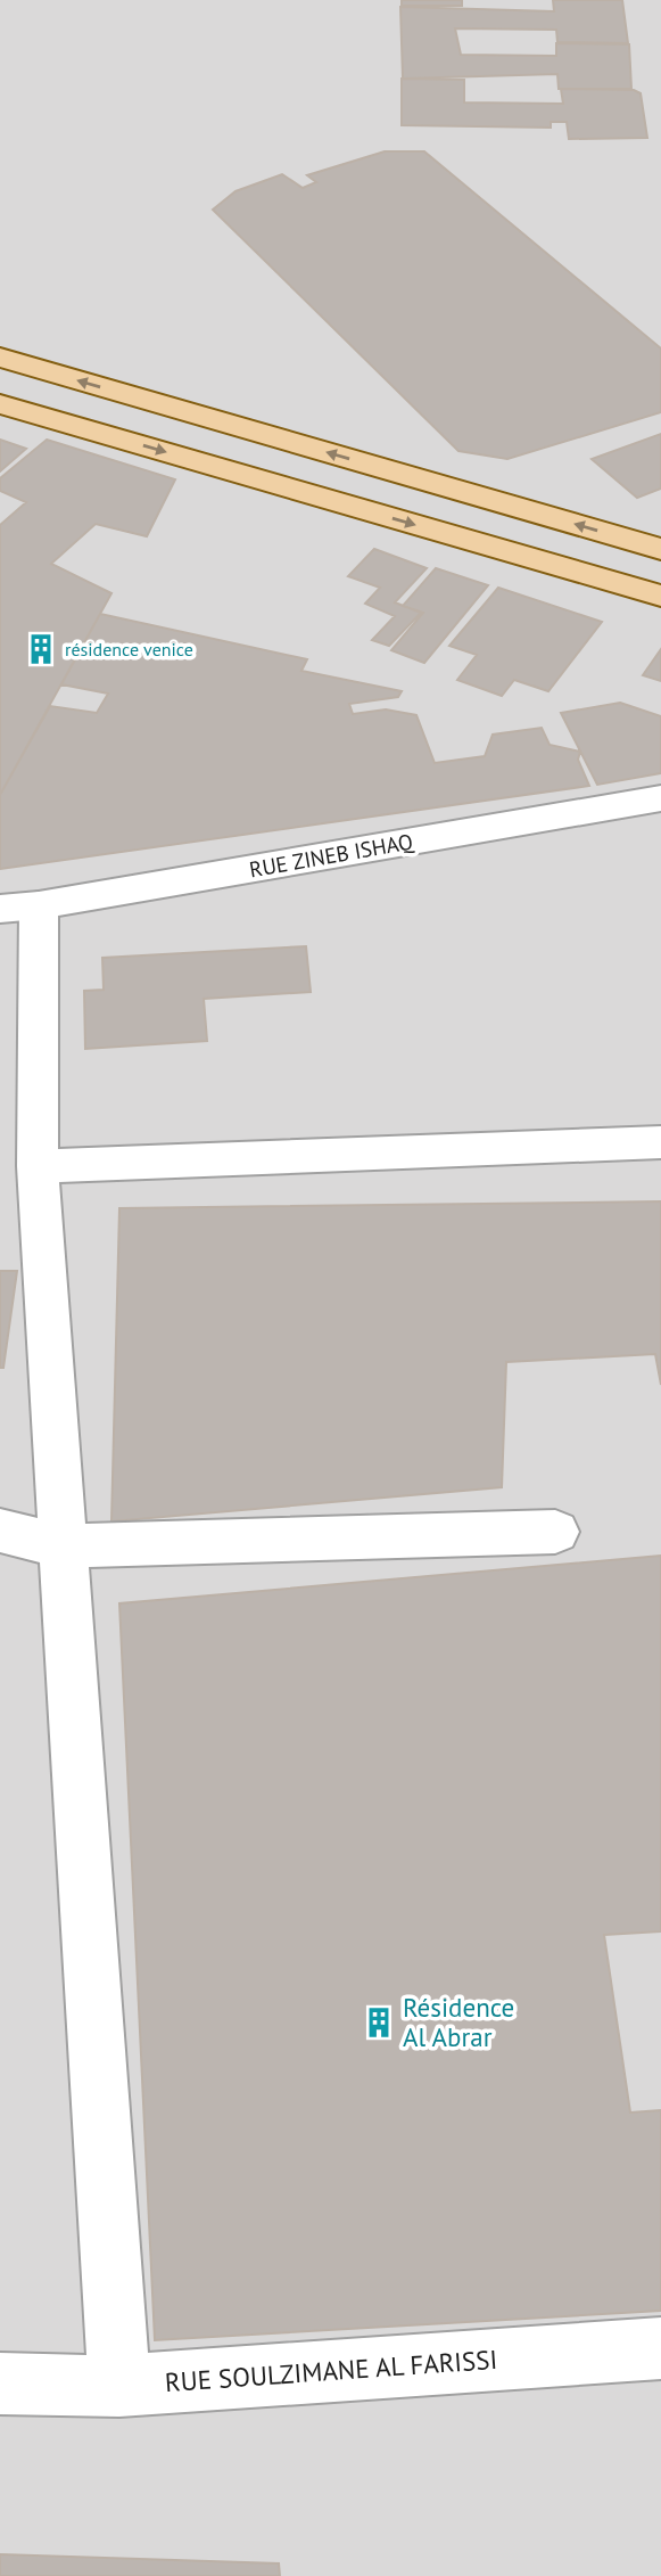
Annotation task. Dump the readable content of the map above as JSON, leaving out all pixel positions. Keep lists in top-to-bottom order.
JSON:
{
  "streets": {
    "street": ["RUE ZINEB ISHAQ", "RUE SOULZIMANE AL FARISSI"]
  },
  "places": {
    "building": ["résidence venice", "Résidence Al Abrar"]
  }
}
